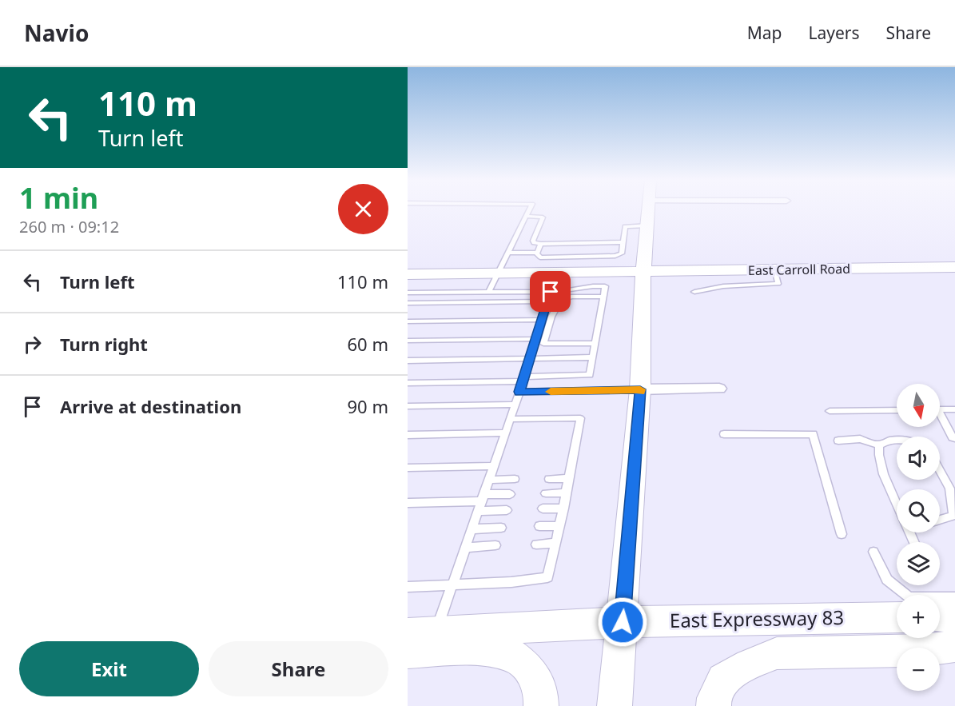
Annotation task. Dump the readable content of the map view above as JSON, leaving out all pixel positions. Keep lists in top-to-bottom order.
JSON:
{
  "streets": {
    "street": ["East Carroll Road", "East Expressway 83"]
  },
  "north": "bottom",
  "page": {
    "header": "Navio",
    "nav": ["Map", "Layers", "Share"],
    "turn": ["110 m", "Turn left"],
    "heading": ["1 min", "260 m · 09:12"],
    "list": [
      {
        "name": "Turn left",
        "value": "110 m"
      },
      {
        "name": "Turn right",
        "value": "60 m"
      },
      {
        "name": "Arrive at destination",
        "value": "90 m"
      }
    ],
    "map_buttons": ["+", "−"],
    "buttons": ["Exit", "Share"]
  }
}
